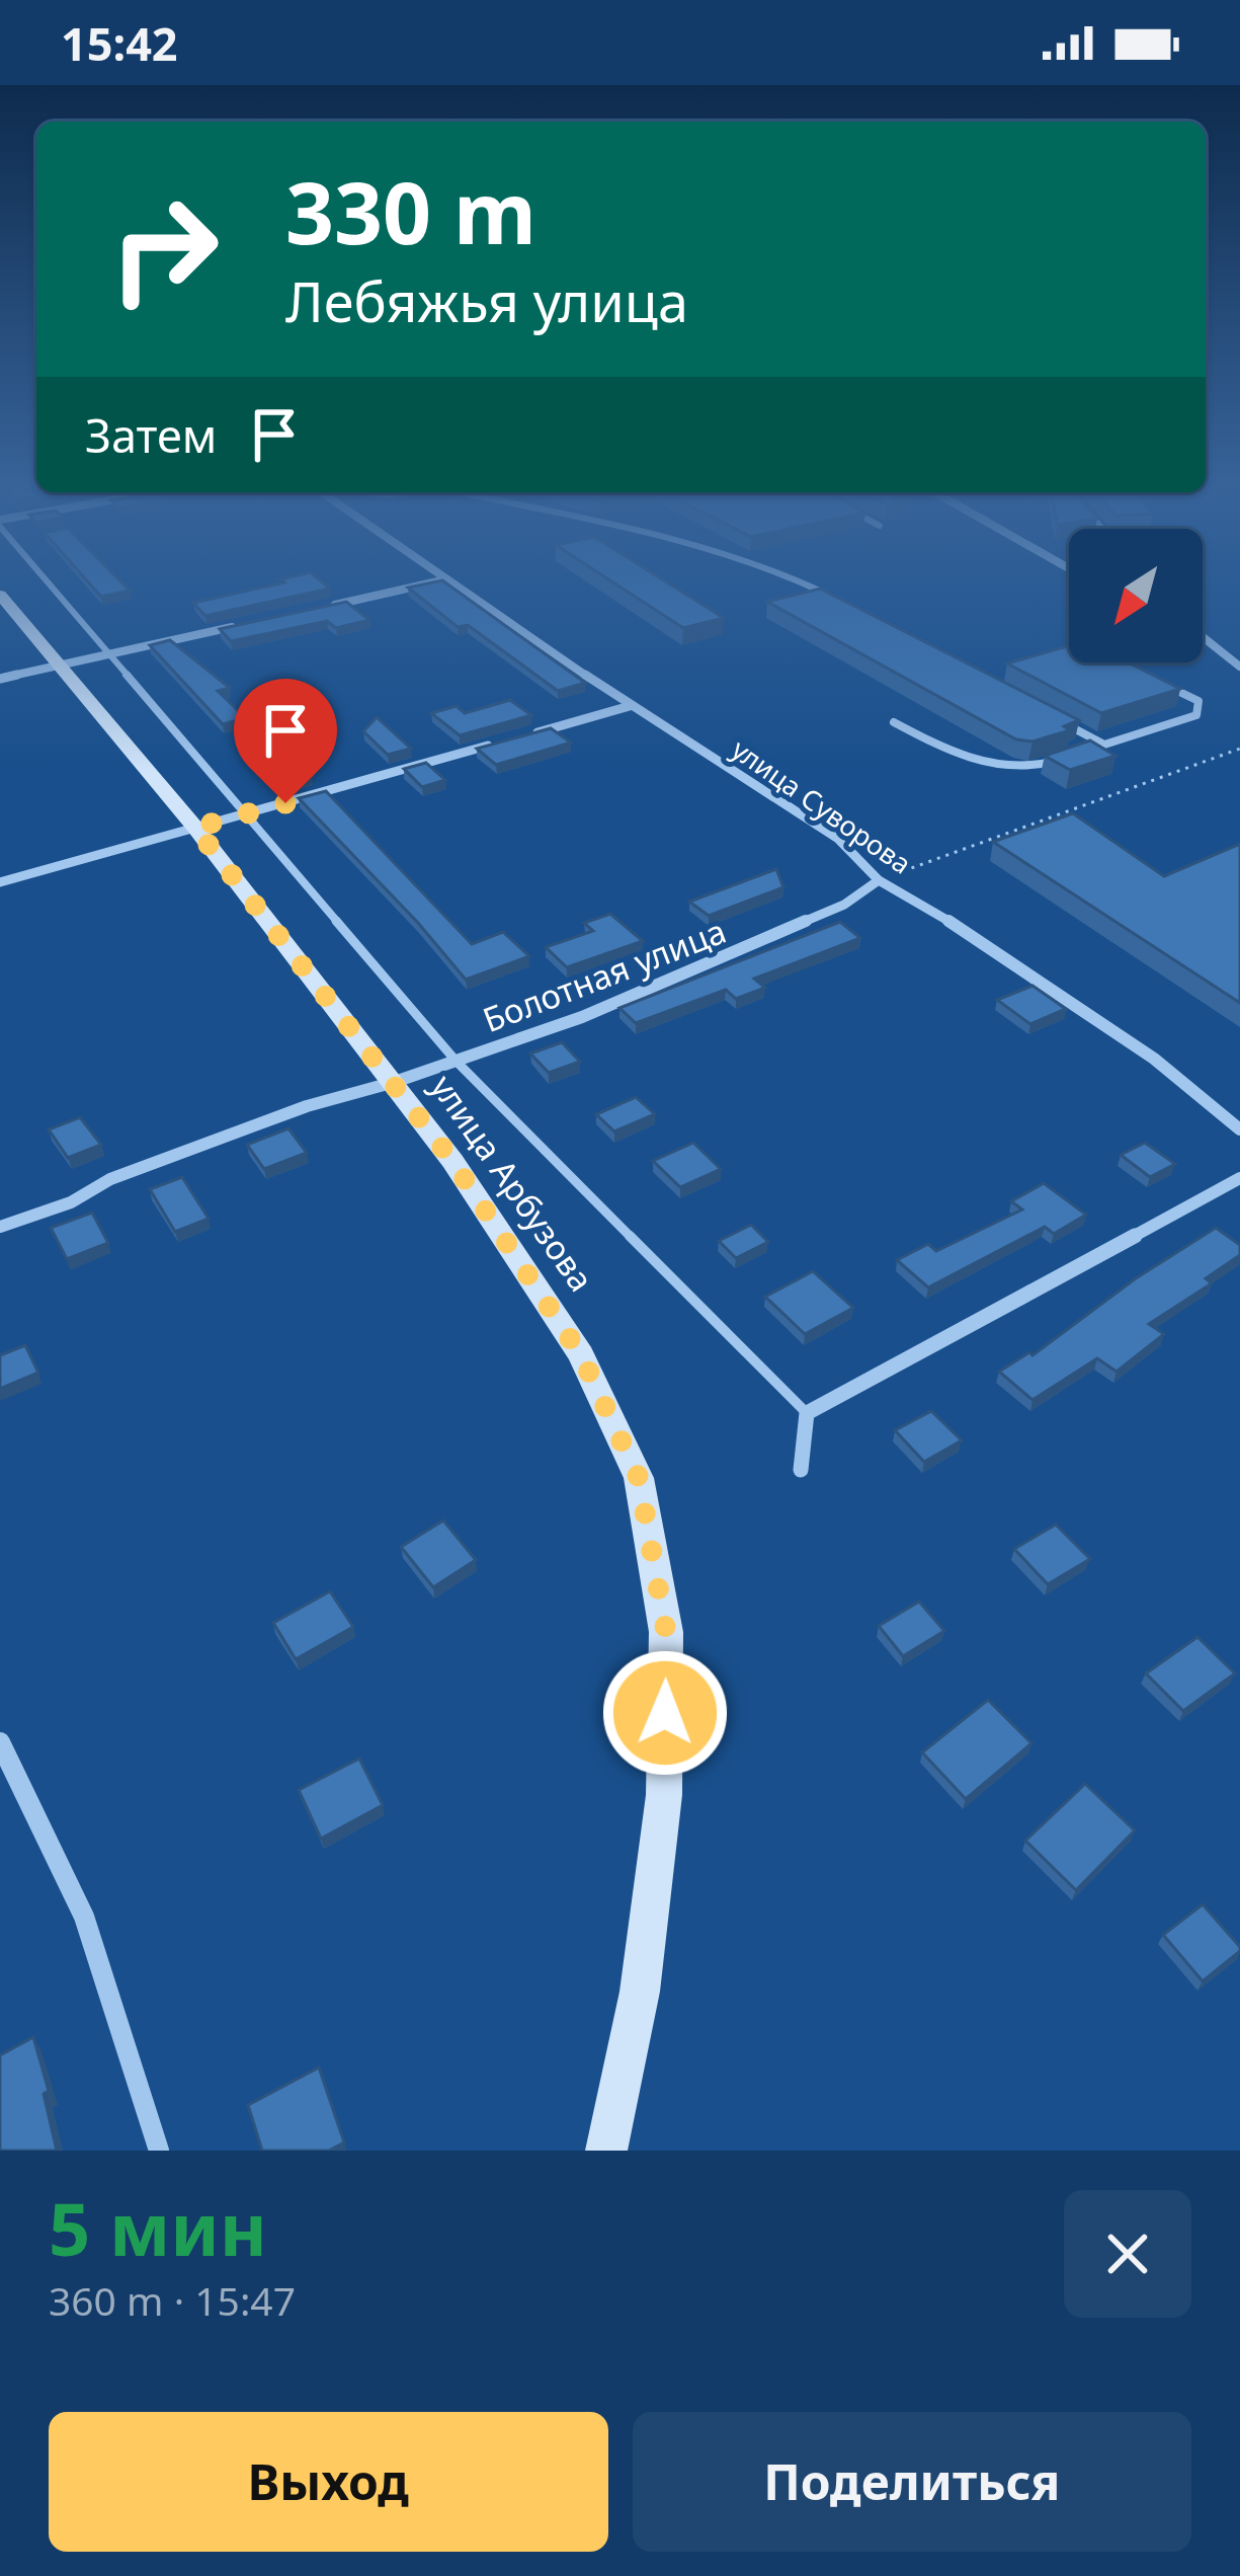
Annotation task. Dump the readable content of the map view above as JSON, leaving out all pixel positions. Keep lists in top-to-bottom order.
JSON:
{
  "streets": {
    "street": ["улица Суворова", "Болотная улица", "улица Арбузова"]
  },
  "crossings": [
    ["улица Суворова", "Болотная улица"],
    ["Болотная улица", "улица Арбузова"]
  ],
  "north": "bottom left",
  "page": {
    "status": "15:42",
    "turn": ["330 m", "Лебяжья улица"],
    "then": "Затем",
    "heading": ["5 мин", "360 m · 15:47"],
    "buttons": ["Выход", "Поделиться"]
  }
}
